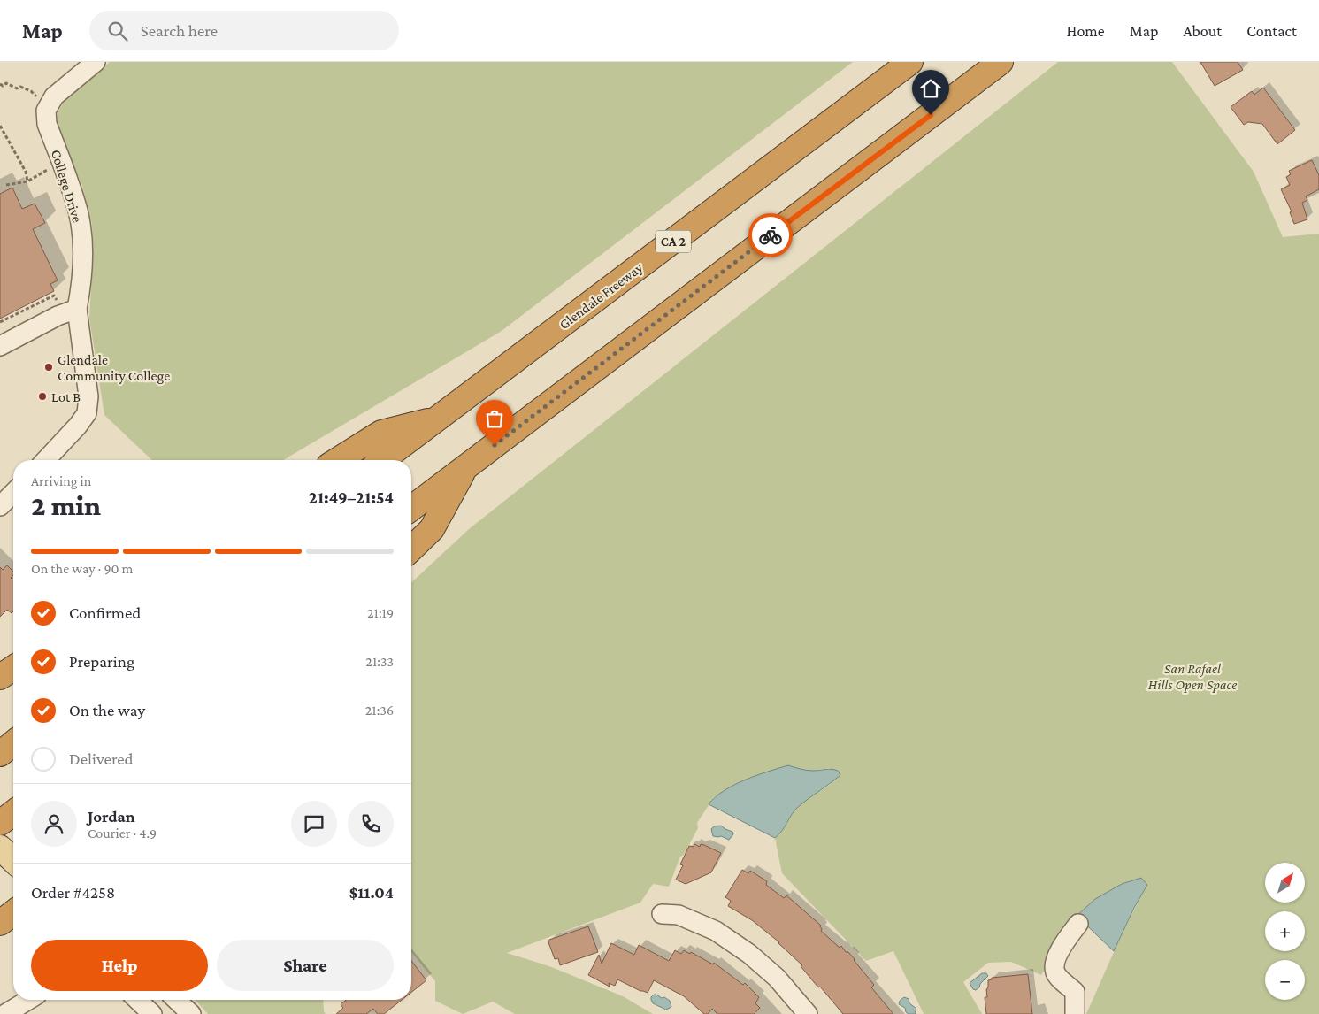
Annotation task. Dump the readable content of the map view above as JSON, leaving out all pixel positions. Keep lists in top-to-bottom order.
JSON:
{
  "streets": {
    "highway": ["CA 2", "Glendale Freeway"],
    "street": ["College Drive"]
  },
  "parks": ["San Rafael Hills Open Space"],
  "places": ["Glendale Community College", "Lot B"],
  "north": "top right",
  "page": {
    "header": "Map",
    "search": "Search here",
    "nav": [
      "Home",
      "Map",
      "About",
      "Contact"
    ],
    "heading": ["2 min", "Arriving in", "21:49–21:54"],
    "panel": [
      "Jordan",
      "Courier · 4.9",
      "Order #4258",
      "$11.04"
    ],
    "bar": "On the way · 90 m",
    "list": [
      ["Confirmed", "21:19"],
      ["Preparing", "21:33"],
      ["On the way", "21:36"],
      "Delivered"
    ],
    "map_buttons": ["+", "−"],
    "buttons": ["Help", "Share"]
  }
}
